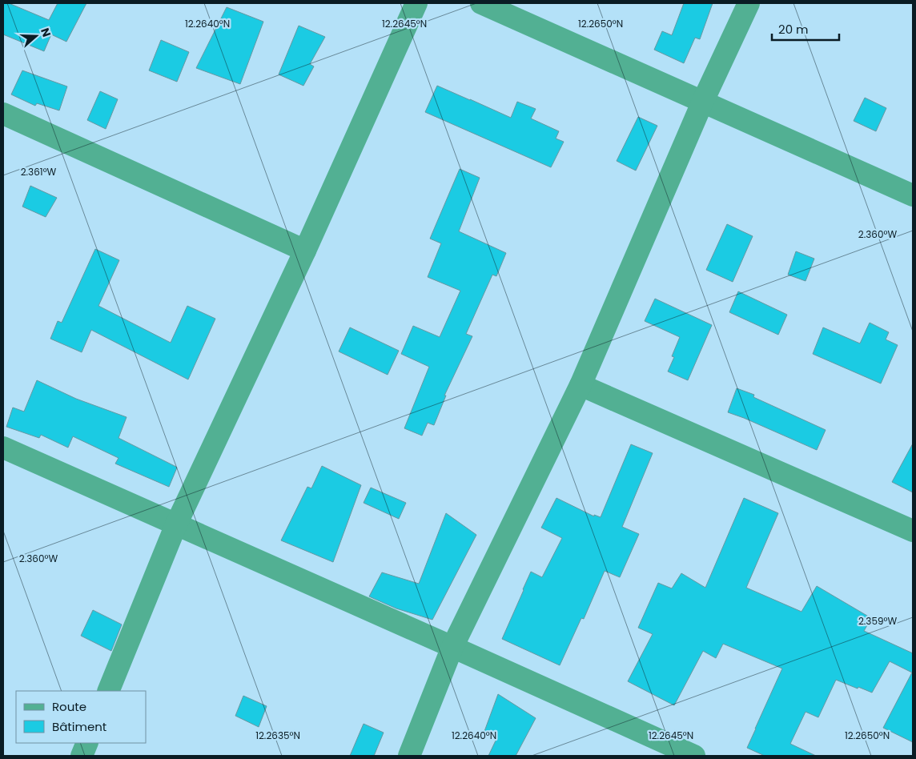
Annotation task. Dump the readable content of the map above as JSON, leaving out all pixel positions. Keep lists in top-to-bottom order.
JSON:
{
  "legend": ["Route", "Bâtiment"],
  "scale_bar": "20 m",
  "north": "right",
  "coordinates": [
    "12.2640°N",
    "12.2645°N",
    "12.2650°N",
    "2.361°W",
    "2.360°W",
    "2.359°W",
    "12.2635°N"
  ]
}
